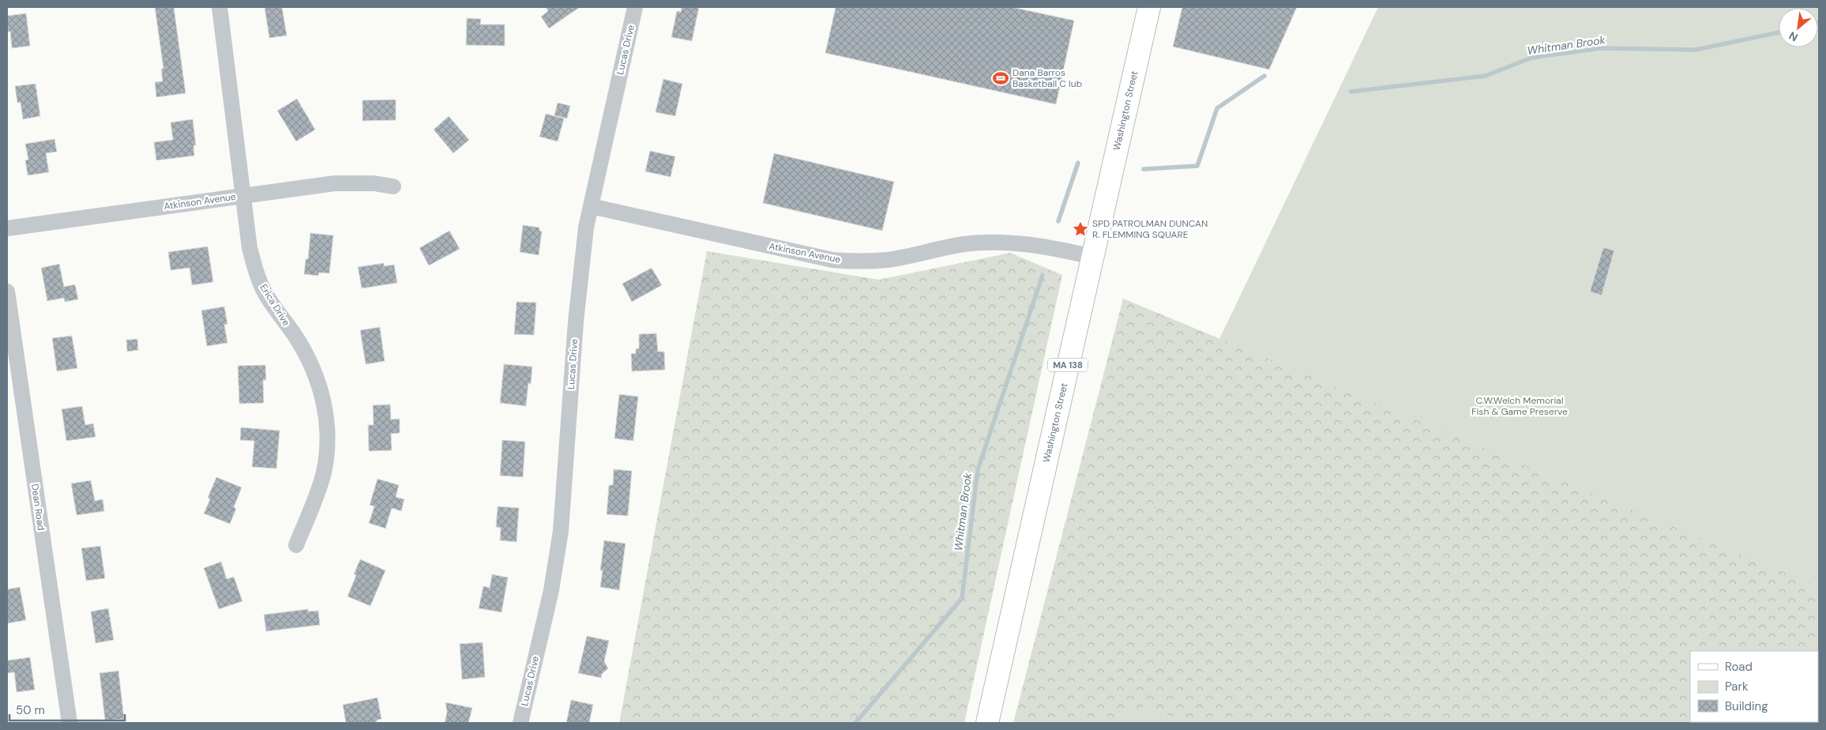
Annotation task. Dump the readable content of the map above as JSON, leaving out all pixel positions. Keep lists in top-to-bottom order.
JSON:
{
  "streets": {
    "main road": ["Washington Street", "MA 138"],
    "street": [
      "Lucas Drive",
      "Atkinson Avenue",
      "Erica Drive",
      "Dean Road"
    ]
  },
  "crossings": [
    ["Lucas Drive", "Atkinson Avenue"],
    ["Washington Street", "Atkinson Avenue"],
    ["Atkinson Avenue", "Erica Drive"]
  ],
  "water": ["Whitman Brook"],
  "parks": ["C.W.Welch Memorial Fish & Game Preserve"],
  "places": {
    "sports": ["Dana Barros Basketball C lub"],
    "place": ["SPD PATROLMAN DUNCAN R. FLEMMING SQUARE"]
  },
  "legend": ["Road", "Park", "Building"],
  "scale_bar": "50 m",
  "north": "bottom left"
}
